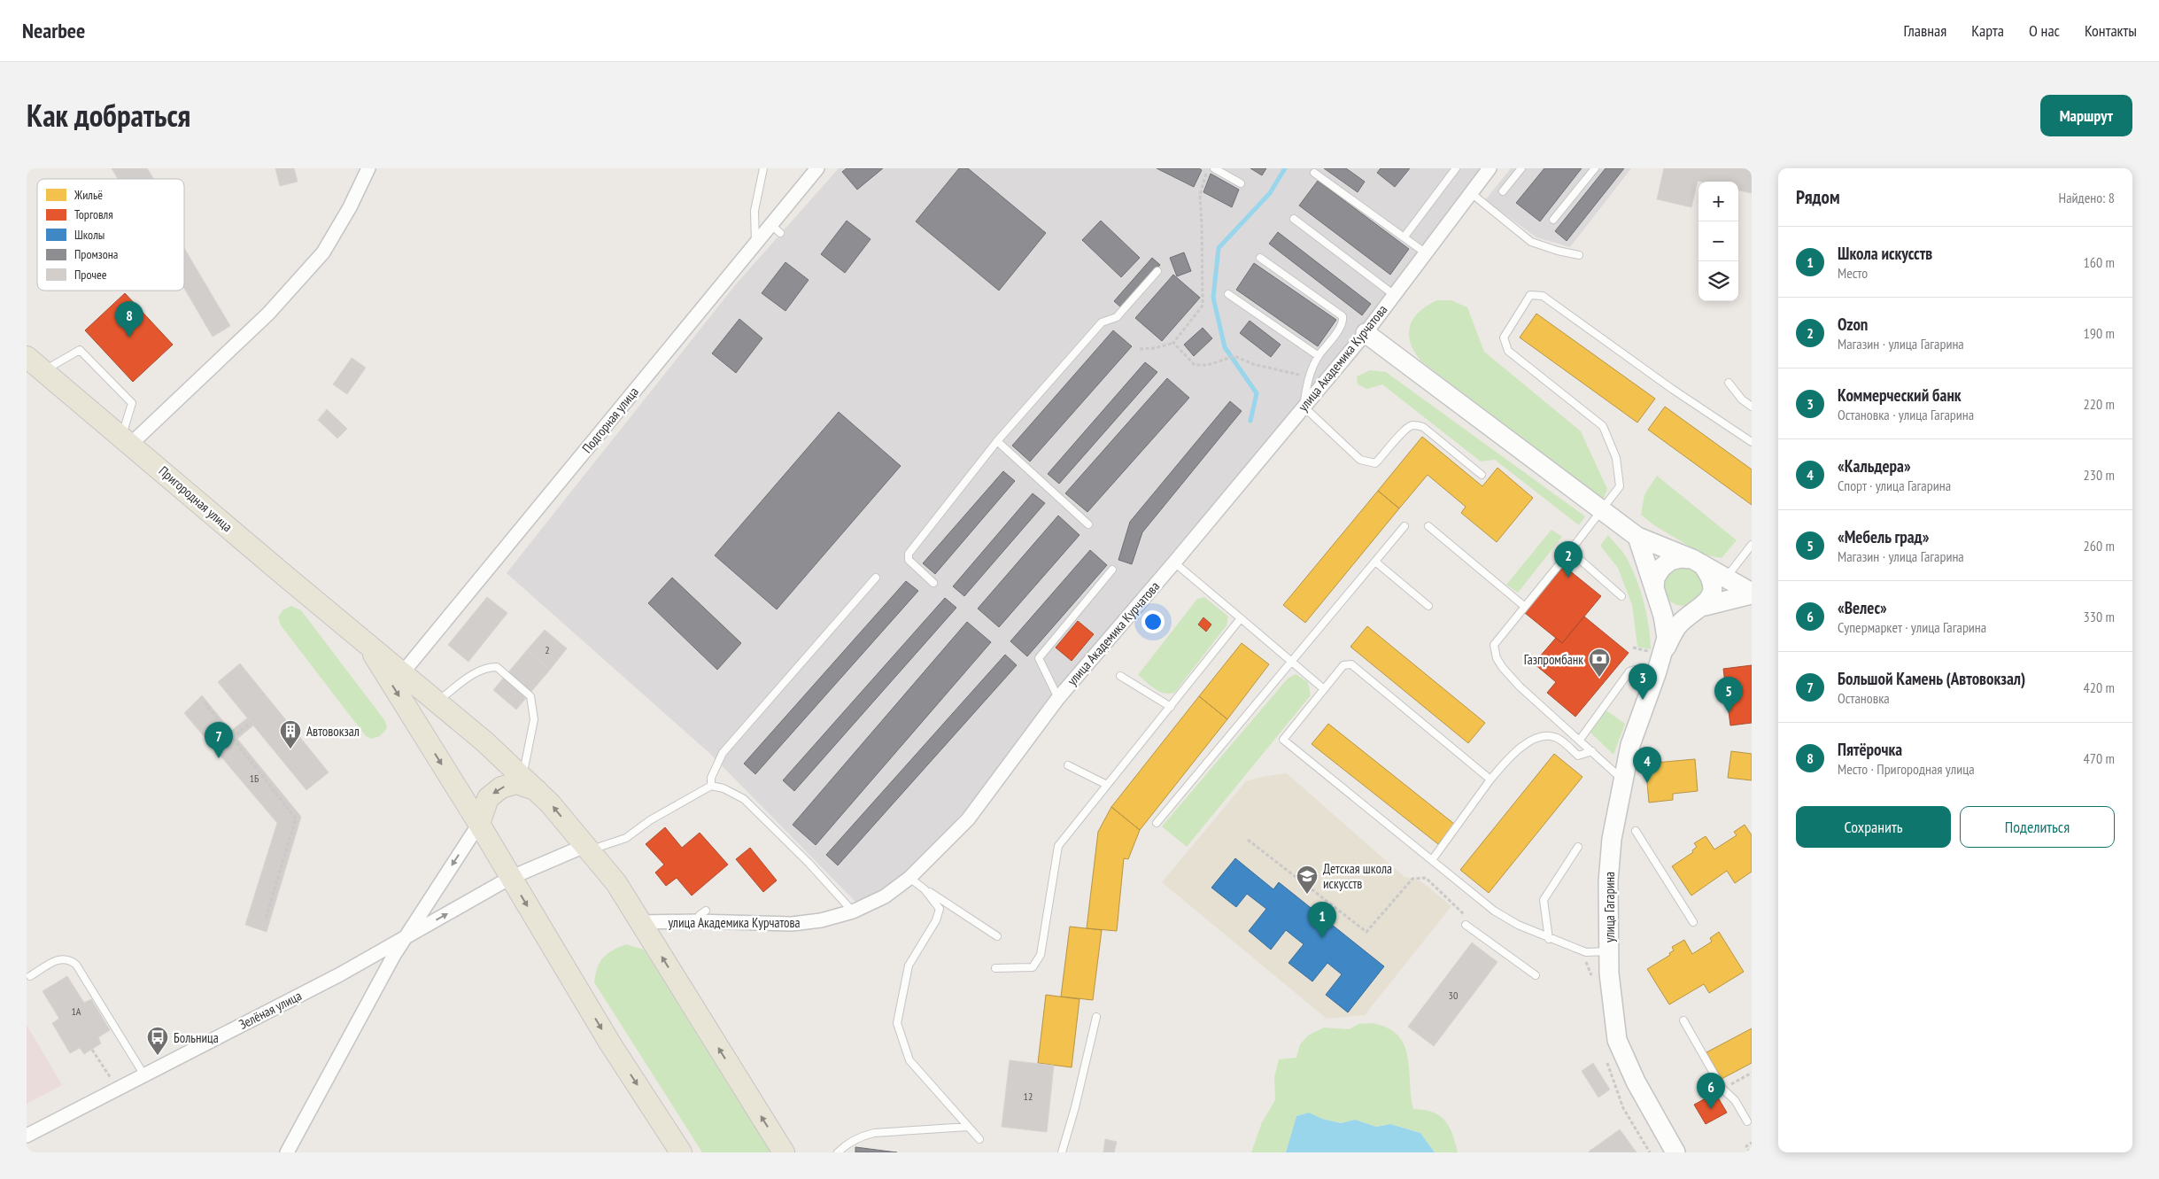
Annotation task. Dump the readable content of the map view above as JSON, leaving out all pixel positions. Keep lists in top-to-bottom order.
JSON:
{
  "streets": {
    "main road": ["Пригородная улица"],
    "street": [
      "улица Академика Курчатова",
      "Подгорная улица",
      "улица Гагарина",
      "Зелёная улица"
    ]
  },
  "crossings": [
    ["улица Академика Курчатова", "Пригородная улица"],
    ["Подгорная улица", "Пригородная улица"],
    ["Пригородная улица", "Зелёная улица"]
  ],
  "places": {
    "bank": ["Газпромбанк"],
    "building": ["Автовокзал"],
    "school or university": ["Детская школа искусств"],
    "bus stop": ["Больница"]
  },
  "house_numbers": [
    "2",
    "1Б",
    "30",
    "1А",
    "12"
  ],
  "legend": [
    "Жильё",
    "Торговля",
    "Школы",
    "Промзона",
    "Прочее"
  ],
  "page": {
    "header": "Nearbee",
    "nav": [
      "Главная",
      "Карта",
      "О нас",
      "Контакты"
    ],
    "title": "Как добраться",
    "buttons": [
      "Маршрут",
      ["Сохранить", "Поделиться"]
    ],
    "heading": ["Рядом", "Найдено: 8"],
    "map_buttons": ["+", "−"],
    "list": [
      {
        "mark": "1",
        "name": "Школа искусств",
        "note": "Место",
        "value": "160 m"
      },
      {
        "mark": "2",
        "name": "Ozon",
        "note": "Магазин · улица Гагарина",
        "value": "190 m"
      },
      {
        "mark": "3",
        "name": "Коммерческий банк",
        "note": "Остановка · улица Гагарина",
        "value": "220 m"
      },
      {
        "mark": "4",
        "name": "«Кальдера»",
        "note": "Спорт · улица Гагарина",
        "value": "230 m"
      },
      {
        "mark": "5",
        "name": "«Мебель град»",
        "note": "Магазин · улица Гагарина",
        "value": "260 m"
      },
      {
        "mark": "6",
        "name": "«Велес»",
        "note": "Супермаркет · улица Гагарина",
        "value": "330 m"
      },
      {
        "mark": "7",
        "name": "Большой Камень (Автовокзал)",
        "note": "Остановка",
        "value": "420 m"
      },
      {
        "mark": "8",
        "name": "Пятёрочка",
        "note": "Место · Пригородная улица",
        "value": "470 m"
      }
    ],
    "pins": [
      "8",
      "2",
      "3",
      "5",
      "7",
      "4",
      "1",
      "6"
    ]
  }
}
